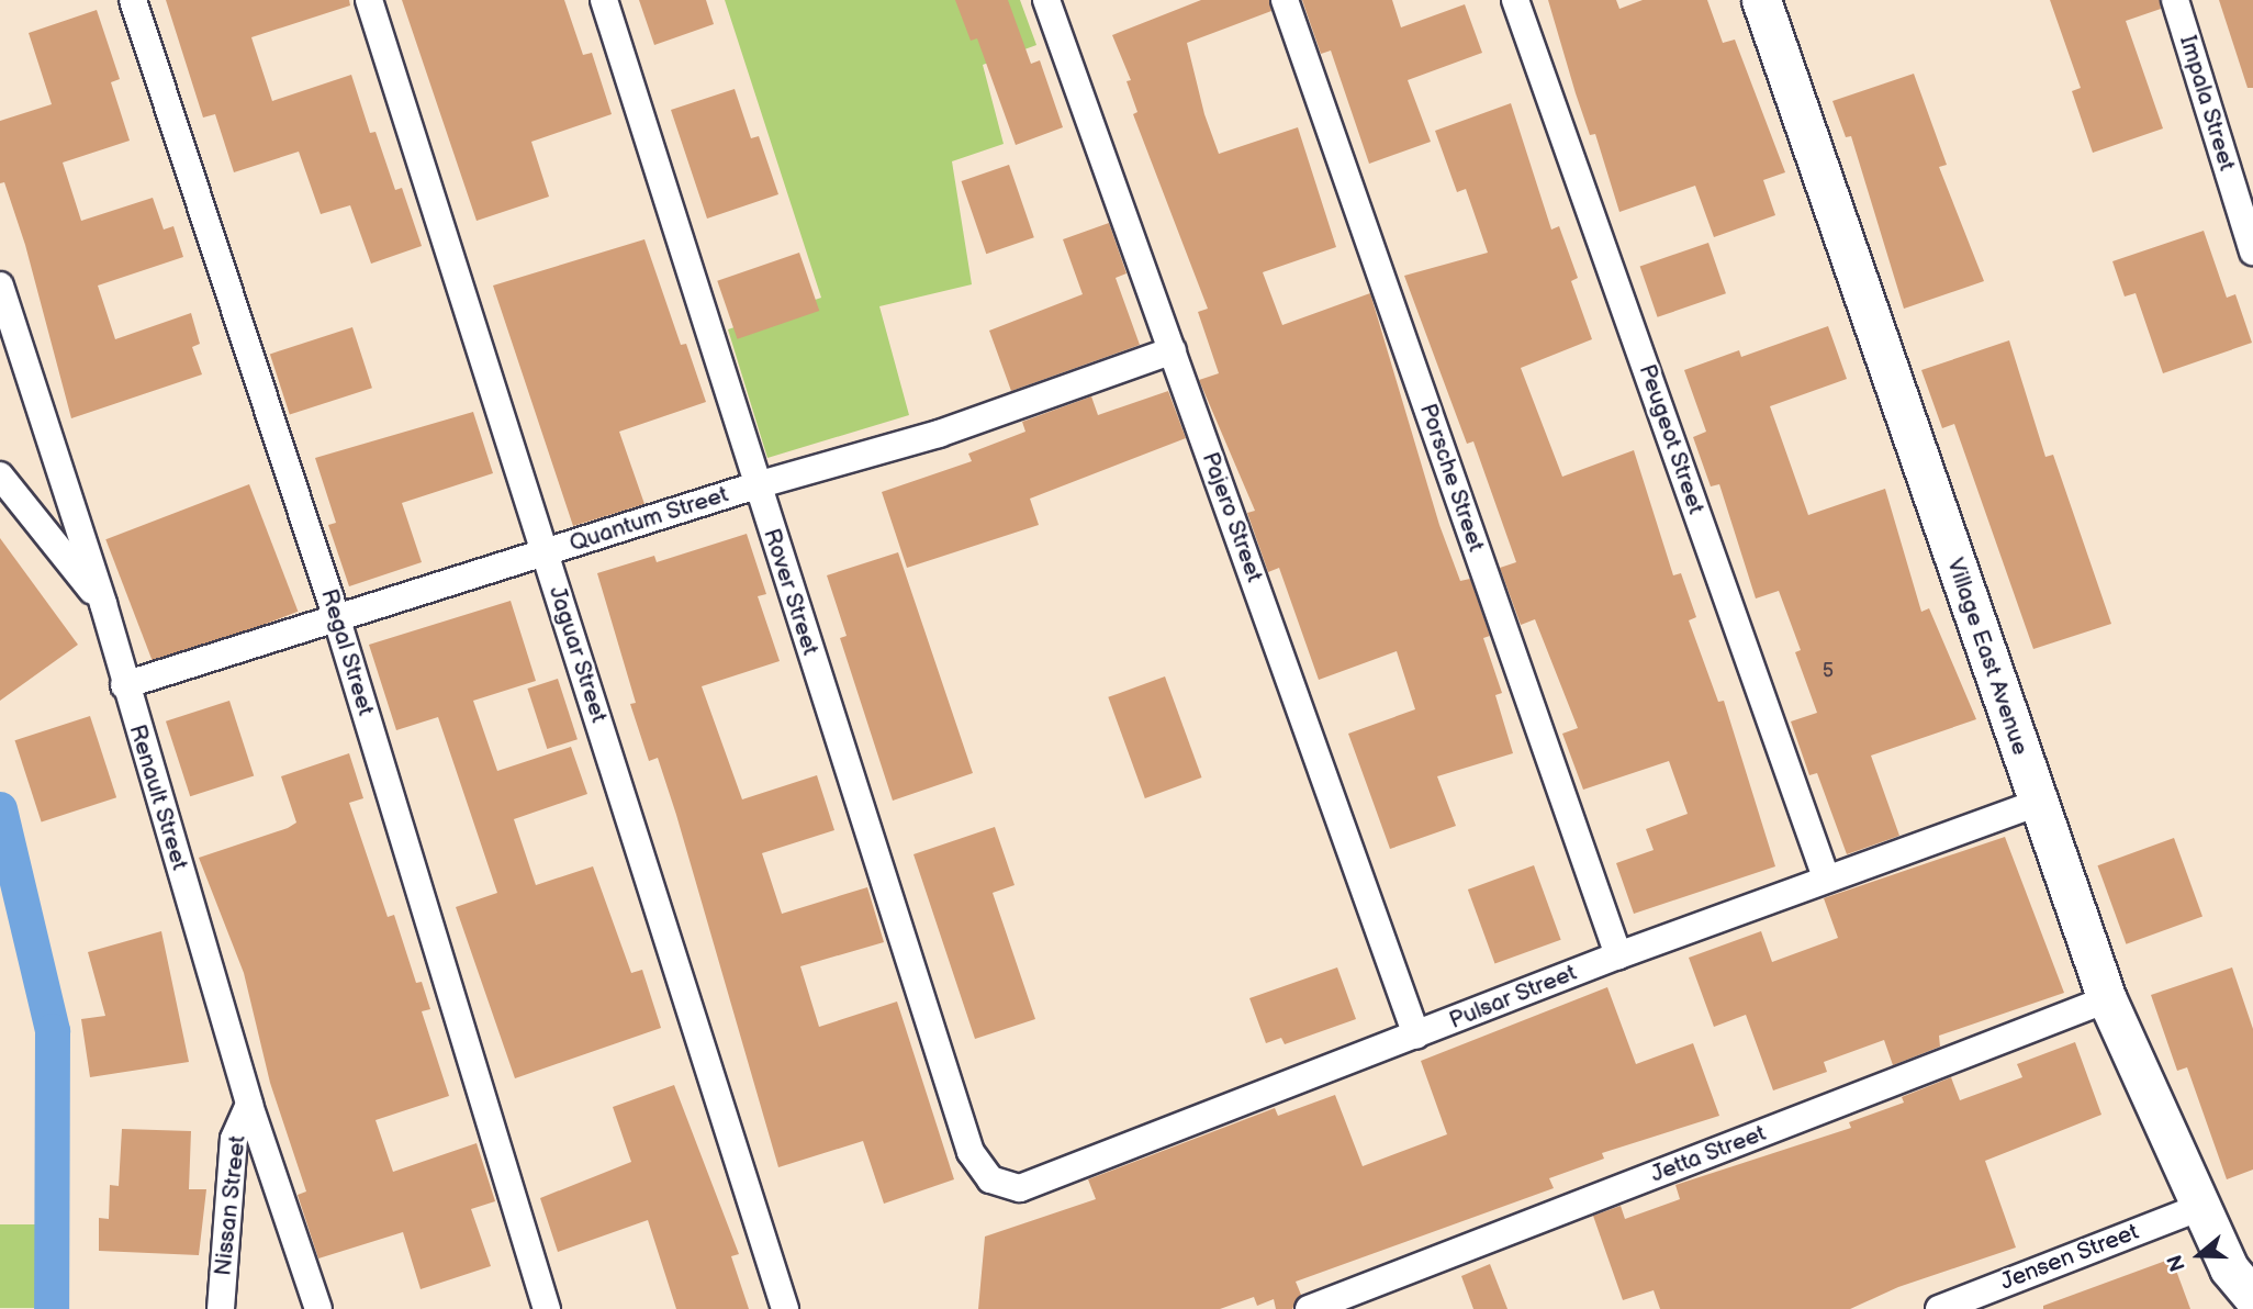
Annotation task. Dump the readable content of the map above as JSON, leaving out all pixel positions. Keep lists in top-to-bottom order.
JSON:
{
  "streets": {
    "street": [
      "Impala Street",
      "Peugeot Street",
      "Porsche Street",
      "Pajero Street",
      "Quantum Street",
      "Rover Street",
      "Regal Street",
      "Jaguar Street",
      "Village East Avenue",
      "Renault Street",
      "Pulsar Street",
      "Jetta Street",
      "Nissan Street",
      "Jensen Street"
    ]
  },
  "crossings": [
    ["Peugeot Street", "Pulsar Street"],
    ["Porsche Street", "Pulsar Street"],
    ["Pajero Street", "Quantum Street"],
    ["Pajero Street", "Pulsar Street"],
    ["Quantum Street", "Rover Street"],
    ["Quantum Street", "Regal Street"],
    ["Quantum Street", "Jaguar Street"],
    ["Quantum Street", "Renault Street"],
    ["Rover Street", "Pulsar Street"],
    ["Village East Avenue", "Pulsar Street"],
    ["Village East Avenue", "Jetta Street"],
    ["Village East Avenue", "Jensen Street"],
    ["Renault Street", "Nissan Street"]
  ],
  "house_numbers": ["5"],
  "north": "left"
}
